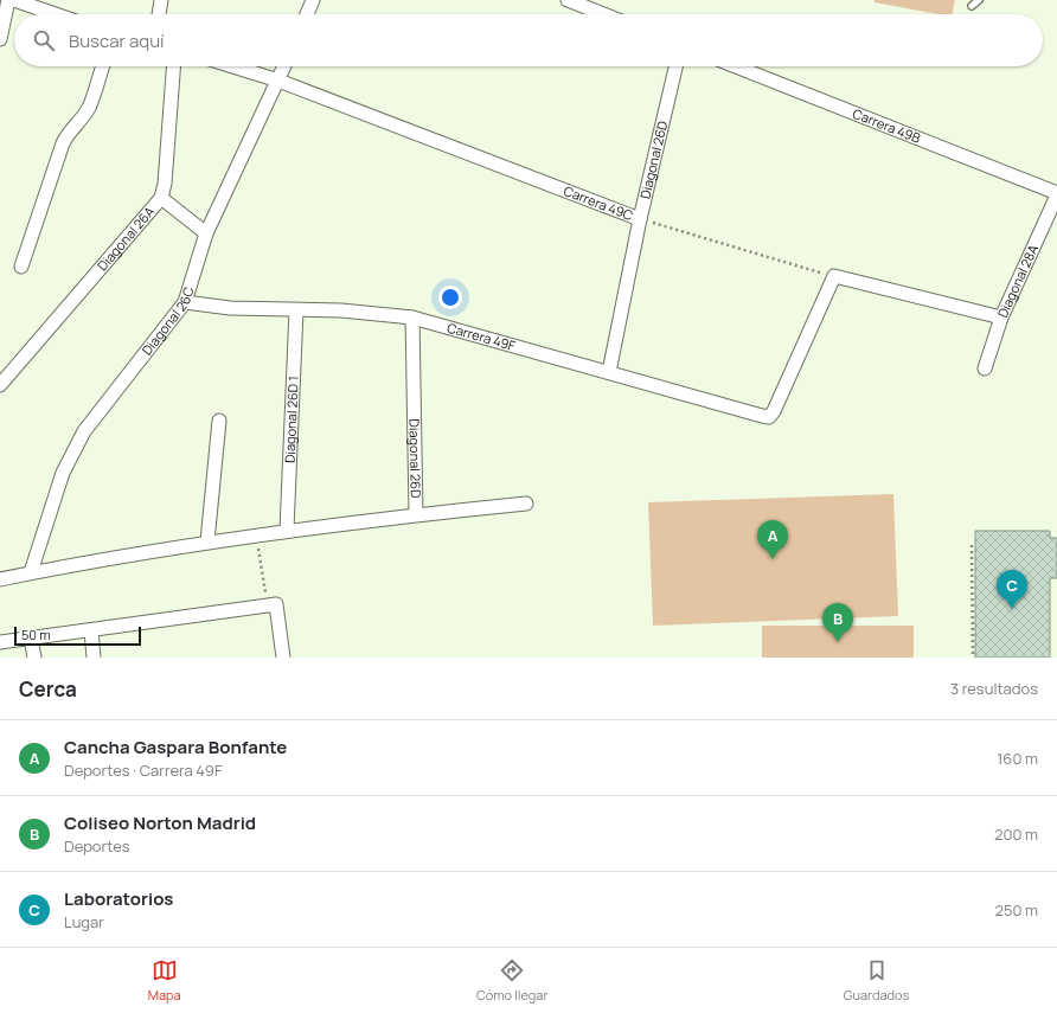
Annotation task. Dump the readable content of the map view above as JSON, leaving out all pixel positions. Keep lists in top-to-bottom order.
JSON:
{
  "streets": {
    "street": [
      "Carrera 49B",
      "Diagonal 26D",
      "Carrera 49C",
      "Diagonal 26A",
      "Diagonal 28A",
      "Diagonal 26C",
      "Carrera 49F",
      "Diagonal 26D 1"
    ]
  },
  "crossings": [
    ["Carrera 49B", "Diagonal 28A"],
    ["Diagonal 26D", "Carrera 49C"],
    ["Diagonal 26D", "Carrera 49F"],
    ["Carrera 49C", "Diagonal 26C"],
    ["Carrera 49C", "Carrera 49F"],
    ["Diagonal 26C", "Carrera 49F"],
    ["Carrera 49F", "Diagonal 26D 1"]
  ],
  "scale_bar": "50 m",
  "page": {
    "search": "Buscar aquí",
    "pins": ["A", "C", "B"],
    "scale": "50 m",
    "heading": ["Cerca", "3 resultados"],
    "list": [
      {
        "mark": "A",
        "name": "Cancha Gaspara Bonfante",
        "note": "Deportes · Carrera 49F",
        "value": "160 m"
      },
      {
        "mark": "B",
        "name": "Coliseo Norton Madrid",
        "note": "Deportes",
        "value": "200 m"
      },
      {
        "mark": "C",
        "name": "Laboratorios",
        "note": "Lugar",
        "value": "250 m"
      }
    ],
    "nav": ["Mapa", "Cómo llegar", "Guardados"]
  }
}
